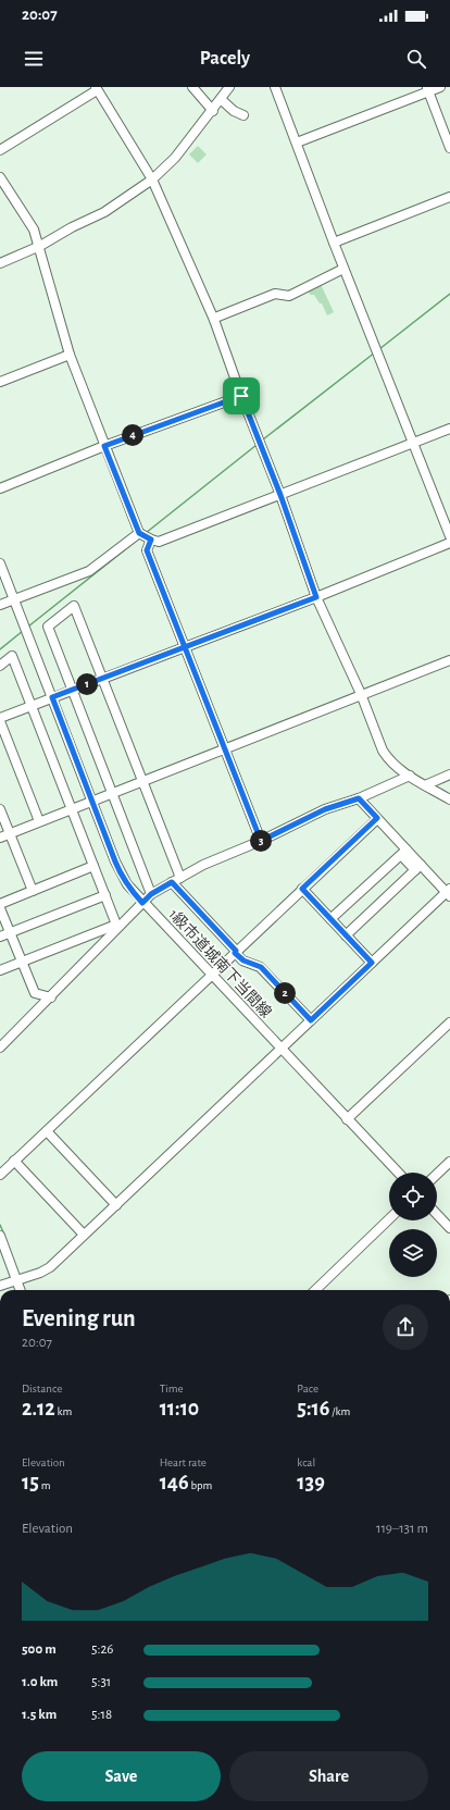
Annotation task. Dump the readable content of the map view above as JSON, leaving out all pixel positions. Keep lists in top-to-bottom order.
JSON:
{
  "streets": {
    "street": ["1級市道城南下当間線"]
  },
  "page": {
    "status": "20:07",
    "header": "Pacely",
    "pins": [
      "4",
      "1",
      "3",
      "2"
    ],
    "heading": ["Evening run", "20:07"],
    "stats": [
      ["Distance", "2.12 km"],
      ["Time", "11:10"],
      ["Pace", "5:16 /km"],
      ["Elevation", "15 m"],
      ["Heart rate", "146 bpm"],
      ["kcal", "139"]
    ],
    "chart": ["Elevation", "119–131 m"],
    "list": [
      {
        "name": "500 m",
        "note": "5:26"
      },
      {
        "name": "1.0 km",
        "note": "5:31"
      },
      {
        "name": "1.5 km",
        "note": "5:18"
      }
    ],
    "buttons": ["Save", "Share"]
  }
}
